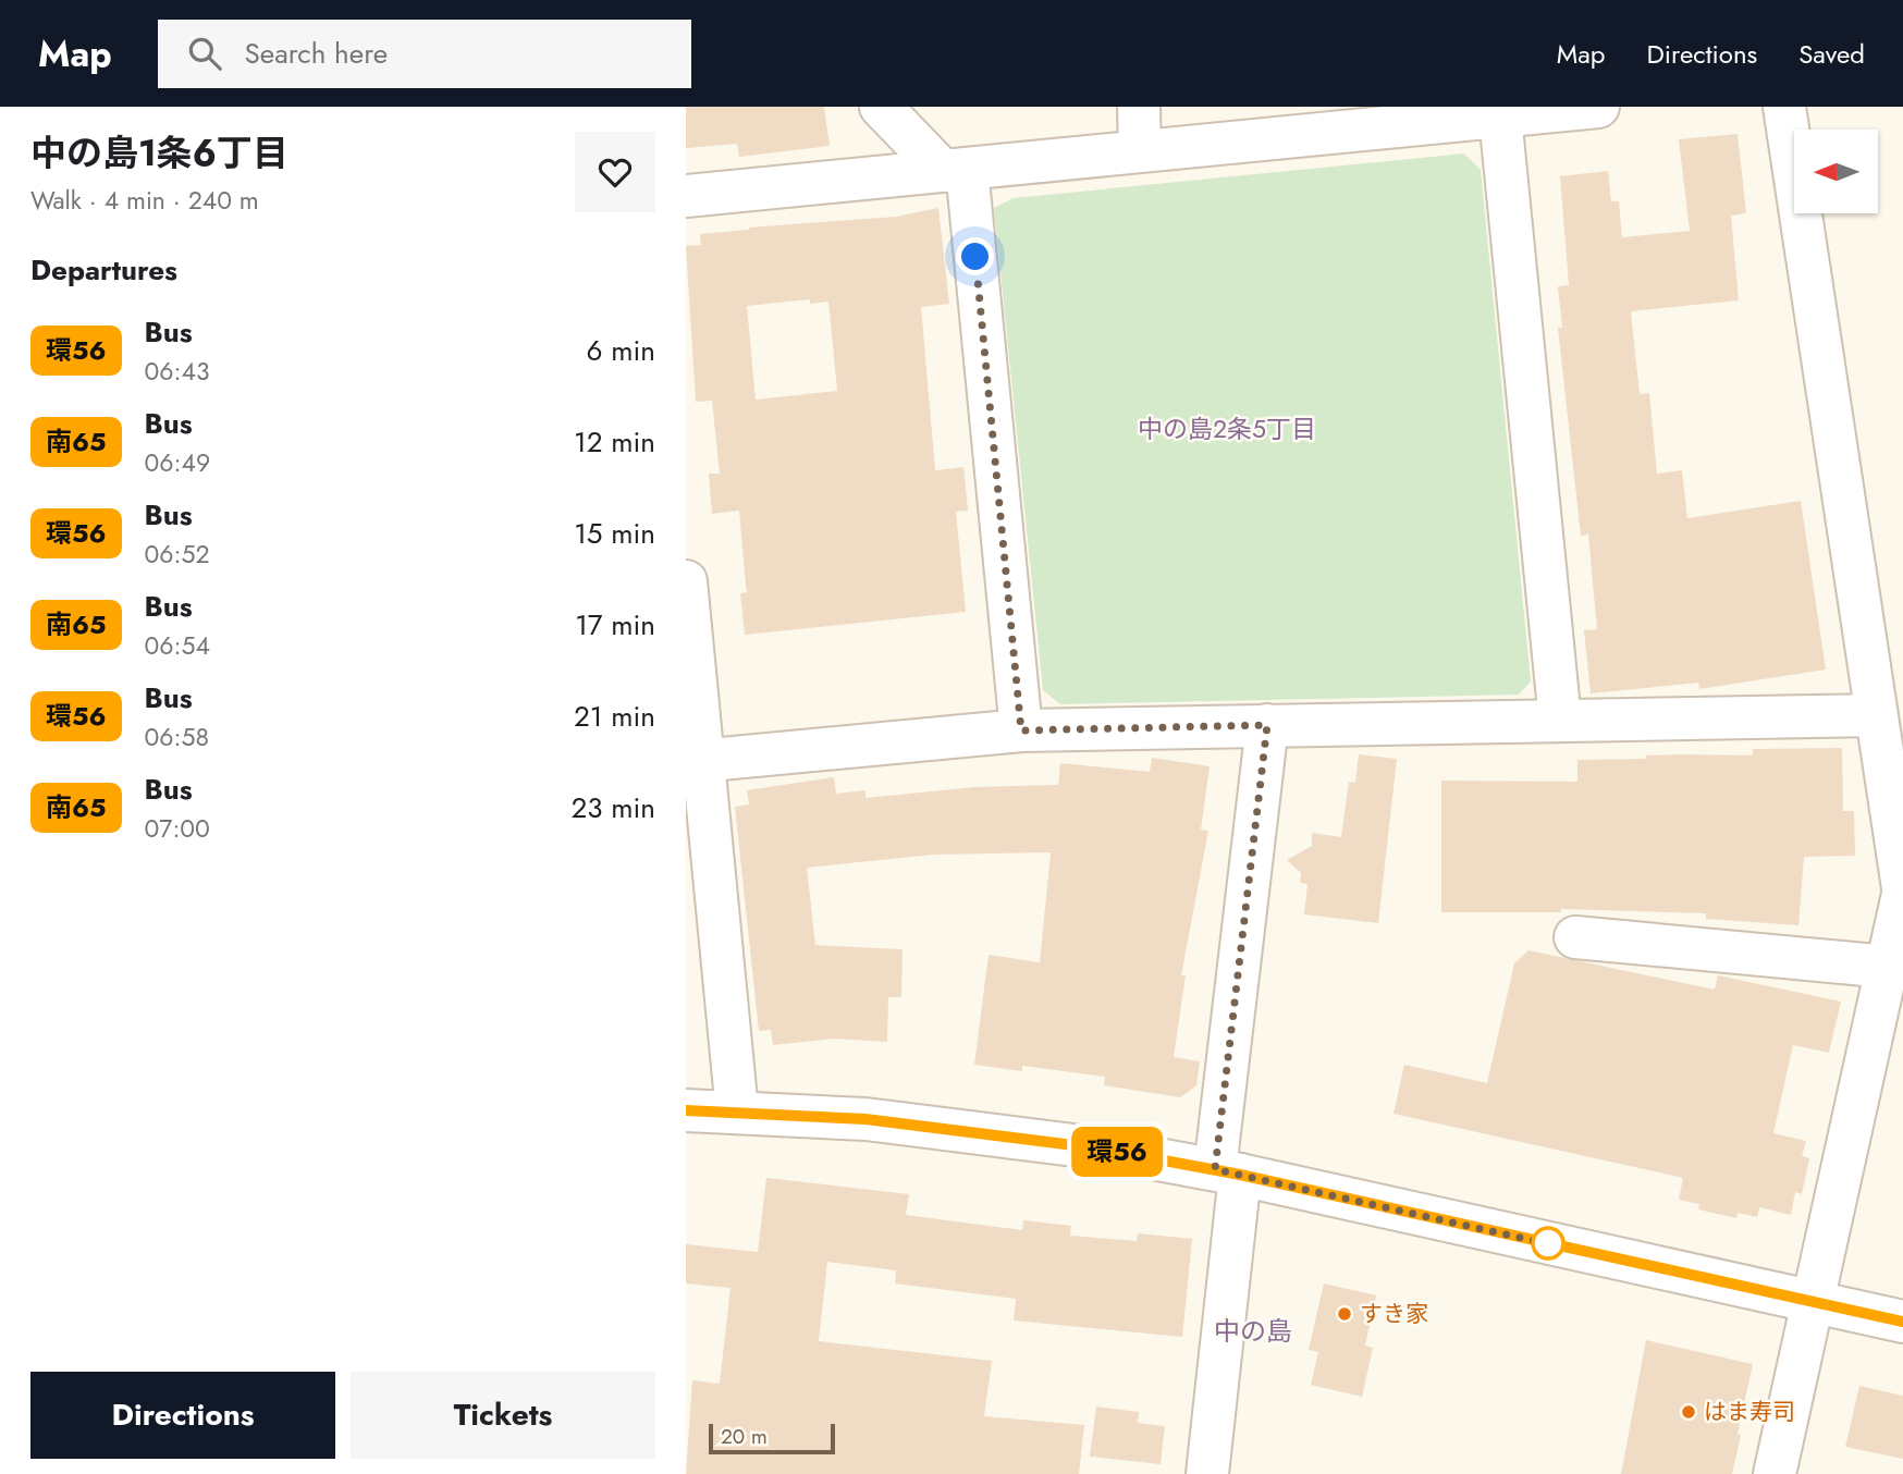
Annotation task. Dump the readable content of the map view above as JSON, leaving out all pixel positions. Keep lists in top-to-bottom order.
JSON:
{
  "districts": ["中の島2条5丁目", "中の島"],
  "places": ["すき家", "はま寿司"],
  "lines": ["bus line 環56"],
  "scale_bar": "20 m",
  "north": "left",
  "page": {
    "header": "Map",
    "search": "Search here",
    "nav": ["Map", "Directions", "Saved"],
    "heading": [
      ["中の島1条6丁目", "Walk · 4 min · 240 m"],
      "Departures"
    ],
    "on_map": "環56",
    "list": [
      {
        "mark": "環56",
        "name": "Bus",
        "note": "06:43",
        "value": "6 min"
      },
      {
        "mark": "南65",
        "name": "Bus",
        "note": "06:49",
        "value": "12 min"
      },
      {
        "mark": "環56",
        "name": "Bus",
        "note": "06:52",
        "value": "15 min"
      },
      {
        "mark": "南65",
        "name": "Bus",
        "note": "06:54",
        "value": "17 min"
      },
      {
        "mark": "環56",
        "name": "Bus",
        "note": "06:58",
        "value": "21 min"
      },
      {
        "mark": "南65",
        "name": "Bus",
        "note": "07:00",
        "value": "23 min"
      }
    ],
    "buttons": ["Directions", "Tickets"],
    "scale": "20 m"
  }
}
